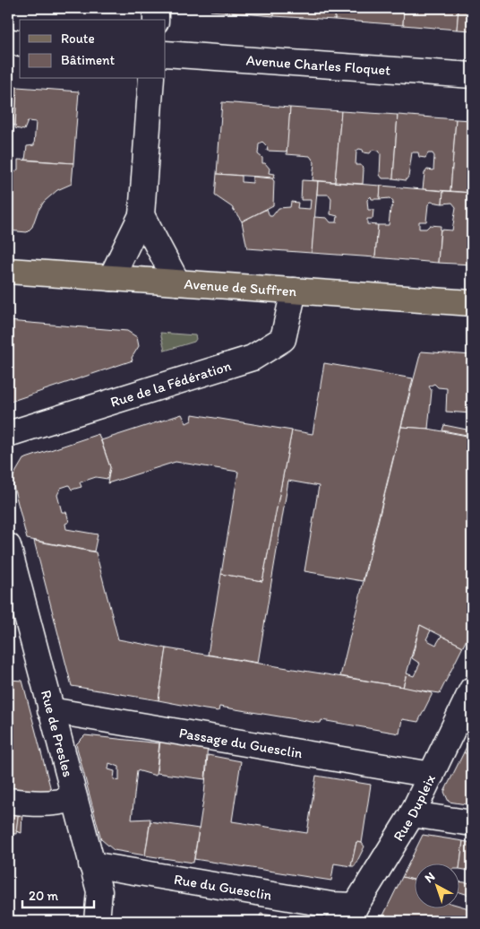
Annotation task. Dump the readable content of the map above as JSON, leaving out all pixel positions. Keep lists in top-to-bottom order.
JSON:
{
  "streets": {
    "main road": ["Avenue de Suffren"],
    "street": [
      "Avenue Charles Floquet",
      "Rue de la Fédération",
      "Rue de Presles",
      "Passage du Guesclin",
      "Rue Dupleix",
      "Rue du Guesclin"
    ]
  },
  "crossings": [
    ["Avenue de Suffren", "Rue de la Fédération"],
    ["Rue de Presles", "Passage du Guesclin"],
    ["Rue de Presles", "Rue du Guesclin"],
    ["Passage du Guesclin", "Rue Dupleix"],
    ["Rue Dupleix", "Rue du Guesclin"]
  ],
  "legend": ["Route", "Bâtiment"],
  "scale_bar": "20 m",
  "north": "top left"
}
